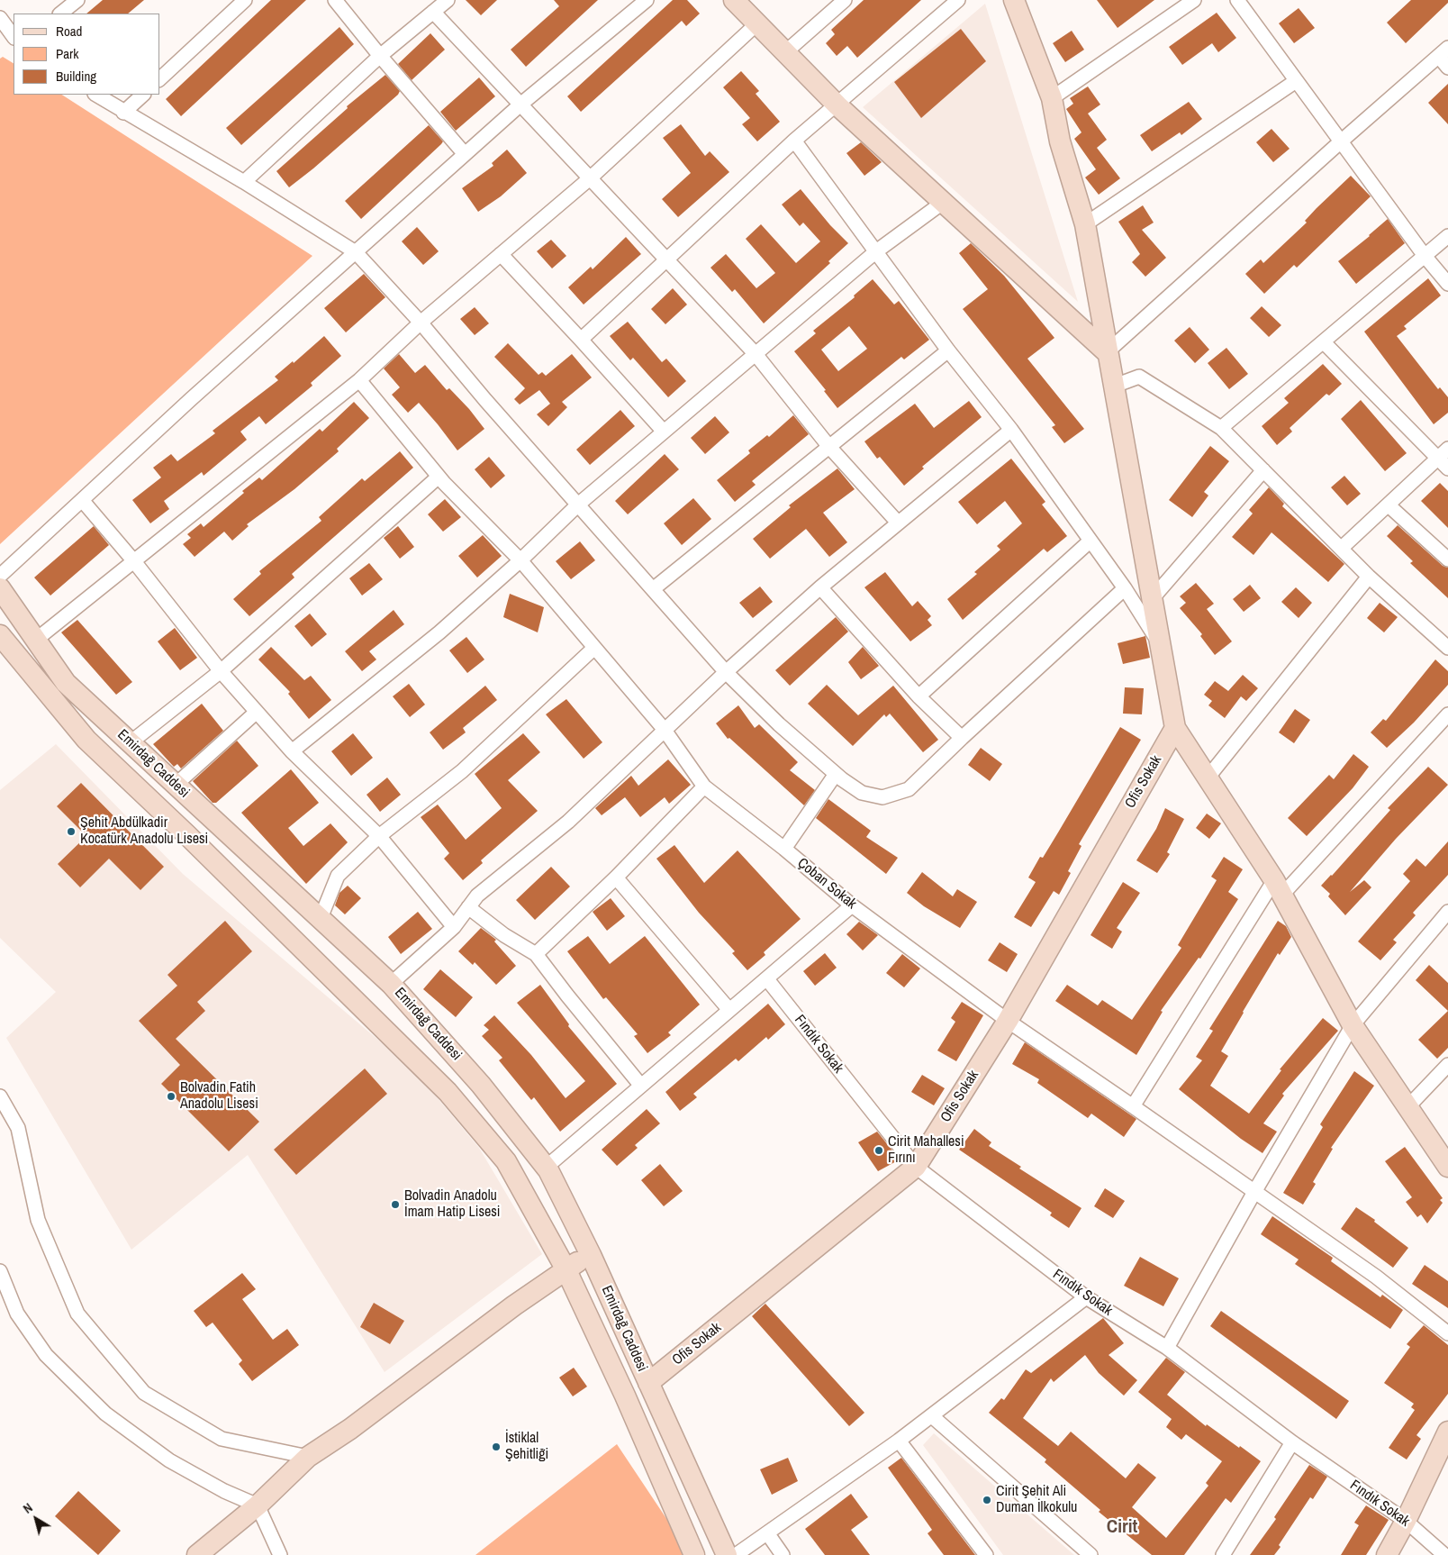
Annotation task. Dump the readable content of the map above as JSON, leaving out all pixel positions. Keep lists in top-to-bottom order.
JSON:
{
  "streets": {
    "street": [
      "Emirdağ Caddesi",
      "Ofis Sokak",
      "Çoban Sokak",
      "Fındık Sokak"
    ]
  },
  "crossings": [
    ["Emirdağ Caddesi", "Ofis Sokak"],
    ["Ofis Sokak", "Çoban Sokak"],
    ["Ofis Sokak", "Fındık Sokak"]
  ],
  "districts": ["Cirit"],
  "places": [
    "Şehit Abdülkadir Kocatürk Anadolu Lisesi",
    "Bolvadin Fatih Anadolu Lisesi",
    "Cirit Mahallesi Fırını",
    "Bolvadin Anadolu İmam Hatip Lisesi",
    "İstiklal Şehitliği",
    "Cirit Şehit Ali Duman İlkokulu"
  ],
  "legend": ["Road", "Park", "Building"],
  "north": "top left"
}
